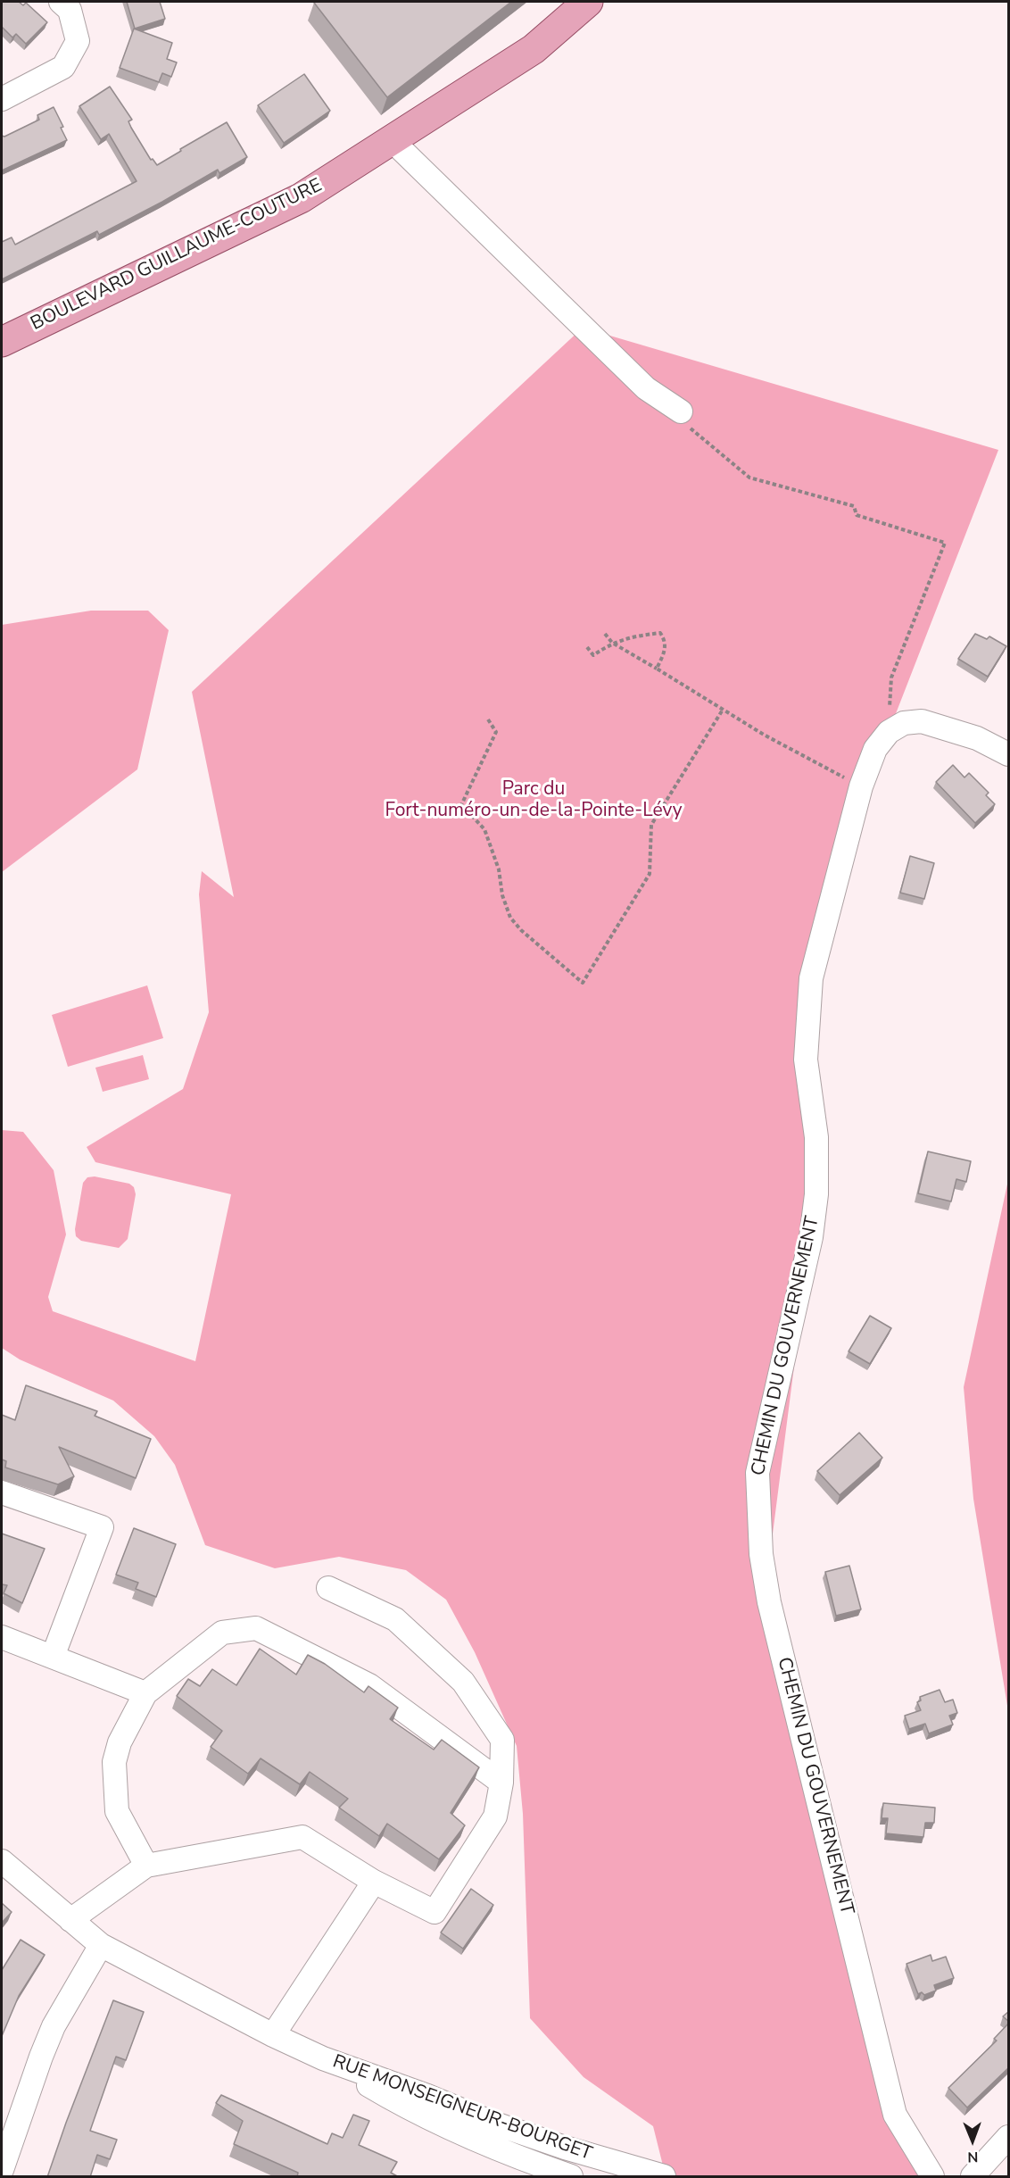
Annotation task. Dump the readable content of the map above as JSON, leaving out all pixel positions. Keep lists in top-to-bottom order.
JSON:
{
  "streets": {
    "main road": ["BOULEVARD GUILLAUME-COUTURE"],
    "street": ["CHEMIN DU GOUVERNEMENT", "RUE MONSEIGNEUR-BOURGET"]
  },
  "parks": ["Parc du Fort-numéro-un-de-la-Pointe-Lévy"],
  "north": "bottom"
}
